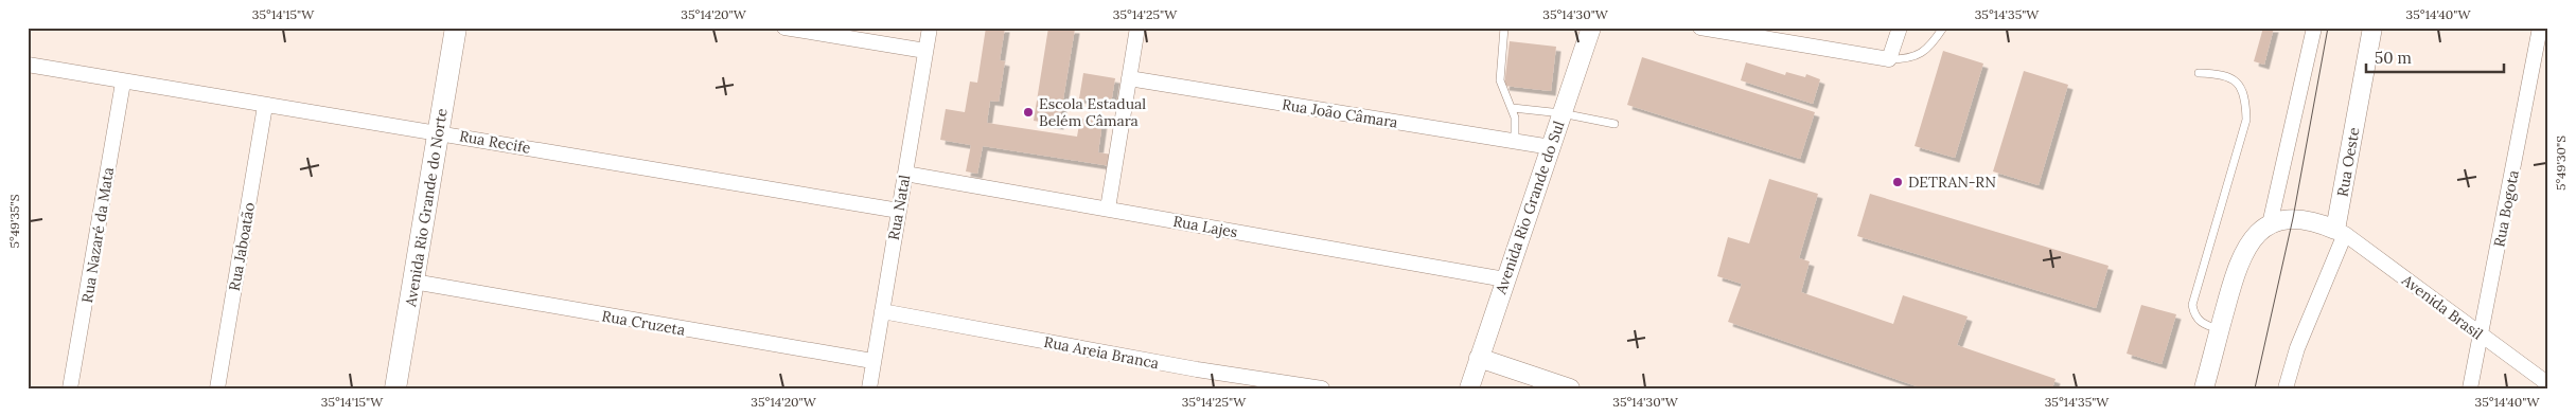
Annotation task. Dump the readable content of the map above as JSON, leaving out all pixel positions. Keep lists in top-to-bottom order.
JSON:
{
  "streets": {
    "main road": ["Avenida Rio Grande do Norte"],
    "street": [
      "Rua João Câmara",
      "Rua Recife",
      "Rua Oeste",
      "Rua Natal",
      "Avenida Rio Grande do Sul",
      "Rua Bogota",
      "Rua Lajes",
      "Rua Nazaré da Mata",
      "Rua Jaboatão",
      "Avenida Brasil",
      "Rua Cruzeta",
      "Rua Areia Branca"
    ]
  },
  "crossings": [
    ["Rua João Câmara", "Avenida Rio Grande do Sul"],
    ["Rua Recife", "Avenida Rio Grande do Norte"],
    ["Rua Recife", "Rua Natal"],
    ["Rua Recife", "Rua Nazaré da Mata"],
    ["Rua Recife", "Rua Jaboatão"],
    ["Rua Oeste", "Avenida Brasil"],
    ["Avenida Rio Grande do Norte", "Rua Cruzeta"],
    ["Rua Natal", "Rua Lajes"],
    ["Rua Natal", "Rua Cruzeta"],
    ["Rua Natal", "Rua Areia Branca"],
    ["Avenida Rio Grande do Sul", "Rua Lajes"],
    ["Rua Bogota", "Avenida Brasil"]
  ],
  "places": ["Escola Estadual Belém Câmara", "DETRAN-RN"],
  "scale_bar": "50 m",
  "coordinates": [
    "35°14'15\"W",
    "35°14'20\"W",
    "35°14'25\"W",
    "35°14'30\"W",
    "35°14'35\"W",
    "35°14'40\"W",
    "5°49'30\"S",
    "5°49'35\"S"
  ]
}
